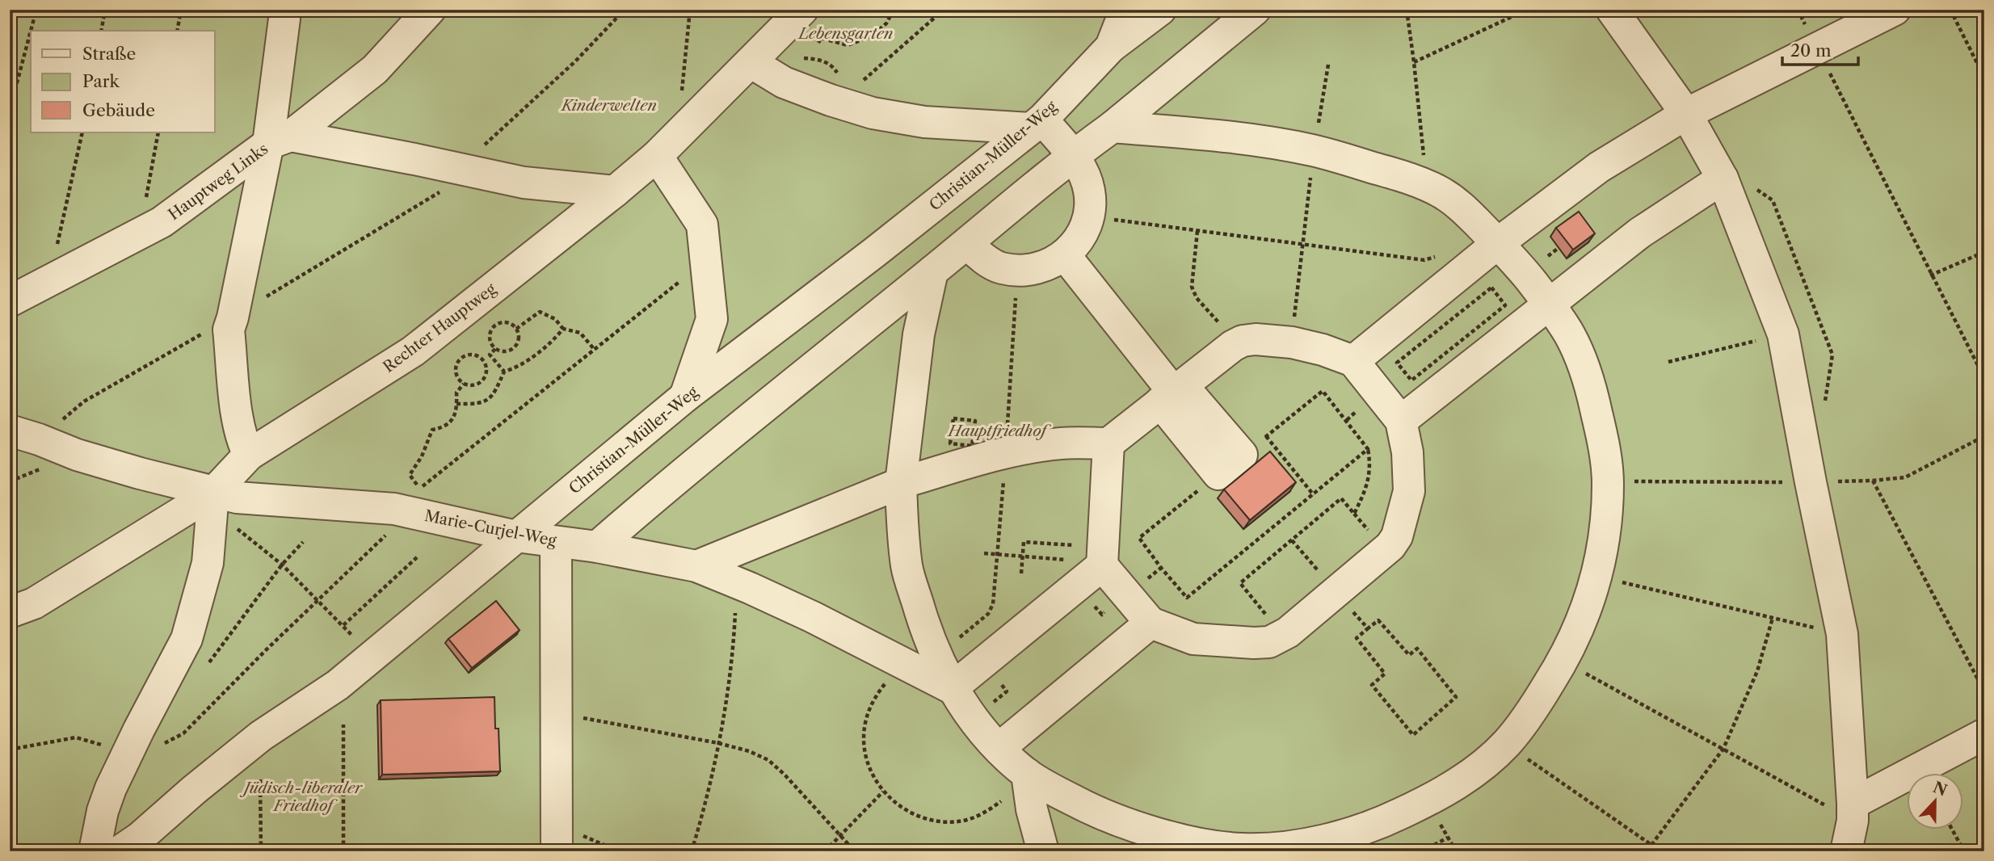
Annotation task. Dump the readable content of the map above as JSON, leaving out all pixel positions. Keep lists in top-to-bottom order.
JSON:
{
  "streets": {
    "lane": [
      "Christian-Müller-Weg",
      "Hauptweg Links",
      "Rechter Hauptweg",
      "Marie-Curjel-Weg"
    ]
  },
  "crossings": [
    ["Christian-Müller-Weg", "Marie-Curjel-Weg"],
    ["Rechter Hauptweg", "Marie-Curjel-Weg"]
  ],
  "parks": [
    "Lebensgarten",
    "Kinderwelten",
    "Hauptfriedhof",
    "Jüdisch-liberaler Friedhof"
  ],
  "legend": ["Straße", "Park", "Gebäude"],
  "scale_bar": "20 m",
  "north": "top"
}
